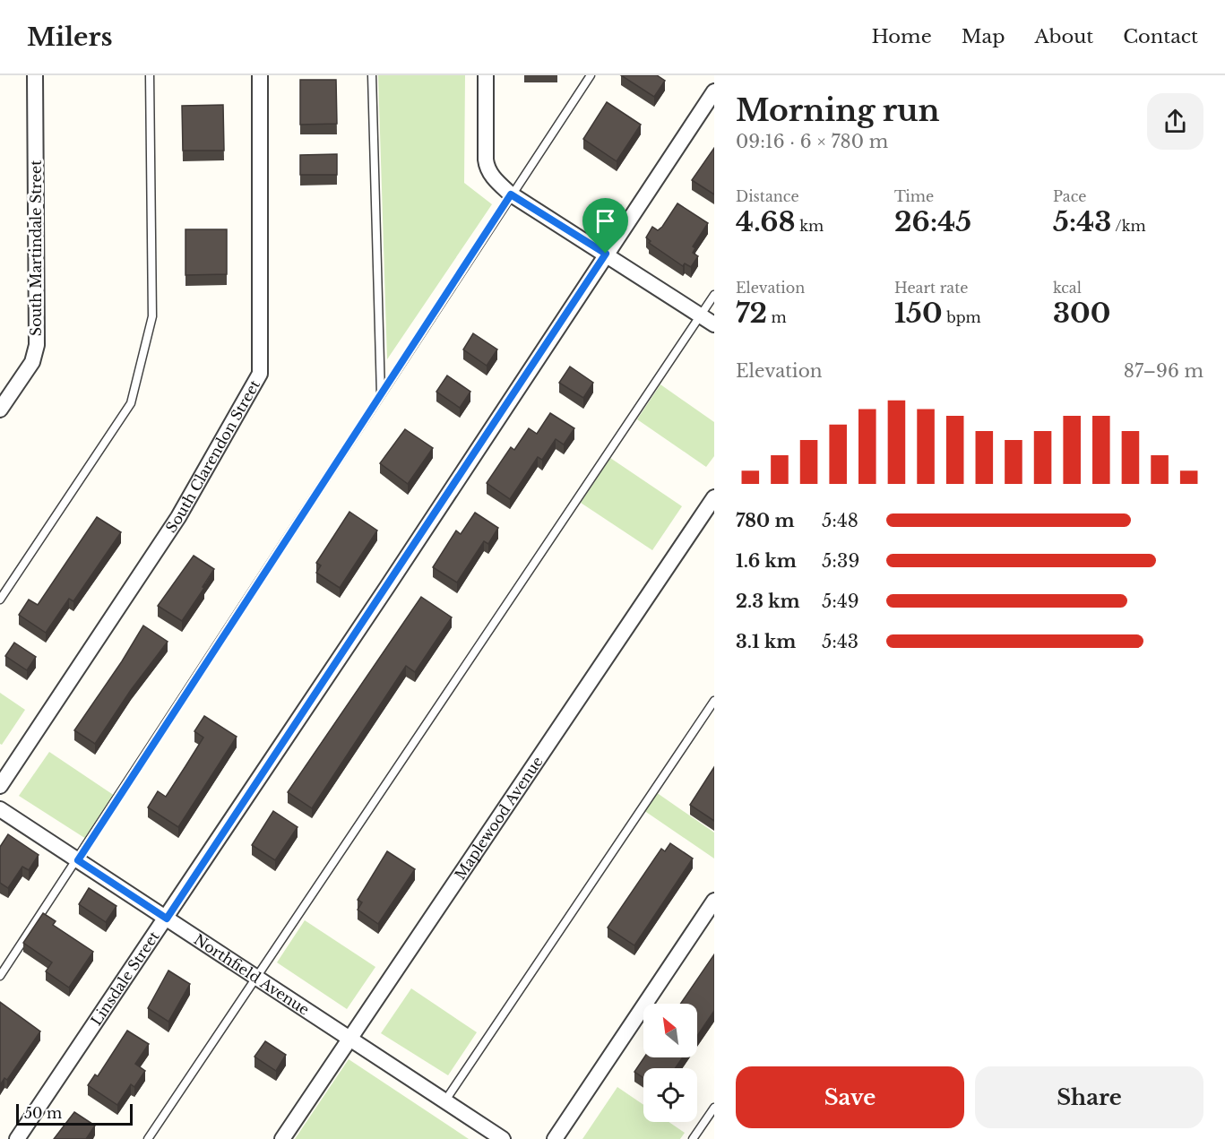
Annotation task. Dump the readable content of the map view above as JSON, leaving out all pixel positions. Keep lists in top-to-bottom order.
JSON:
{
  "streets": {
    "street": [
      "South Martindale Street",
      "South Clarendon Street",
      "Maplewood Avenue",
      "Northfield Avenue",
      "Linsdale Street"
    ]
  },
  "crossings": [
    ["Maplewood Avenue", "Northfield Avenue"],
    ["Northfield Avenue", "Linsdale Street"]
  ],
  "scale_bar": "50 m",
  "north": "top left",
  "page": {
    "header": "Milers",
    "nav": [
      "Home",
      "Map",
      "About",
      "Contact"
    ],
    "heading": ["Morning run", "09:16 · 6 × 780 m"],
    "stats": [
      ["Distance", "4.68 km"],
      ["Time", "26:45"],
      ["Pace", "5:43 /km"],
      ["Elevation", "72 m"],
      ["Heart rate", "150 bpm"],
      ["kcal", "300"]
    ],
    "chart": ["Elevation", "87–96 m"],
    "list": [
      {
        "name": "780 m",
        "note": "5:48"
      },
      {
        "name": "1.6 km",
        "note": "5:39"
      },
      {
        "name": "2.3 km",
        "note": "5:49"
      },
      {
        "name": "3.1 km",
        "note": "5:43"
      }
    ],
    "buttons": ["Save", "Share"],
    "scale": "50 m"
  }
}
